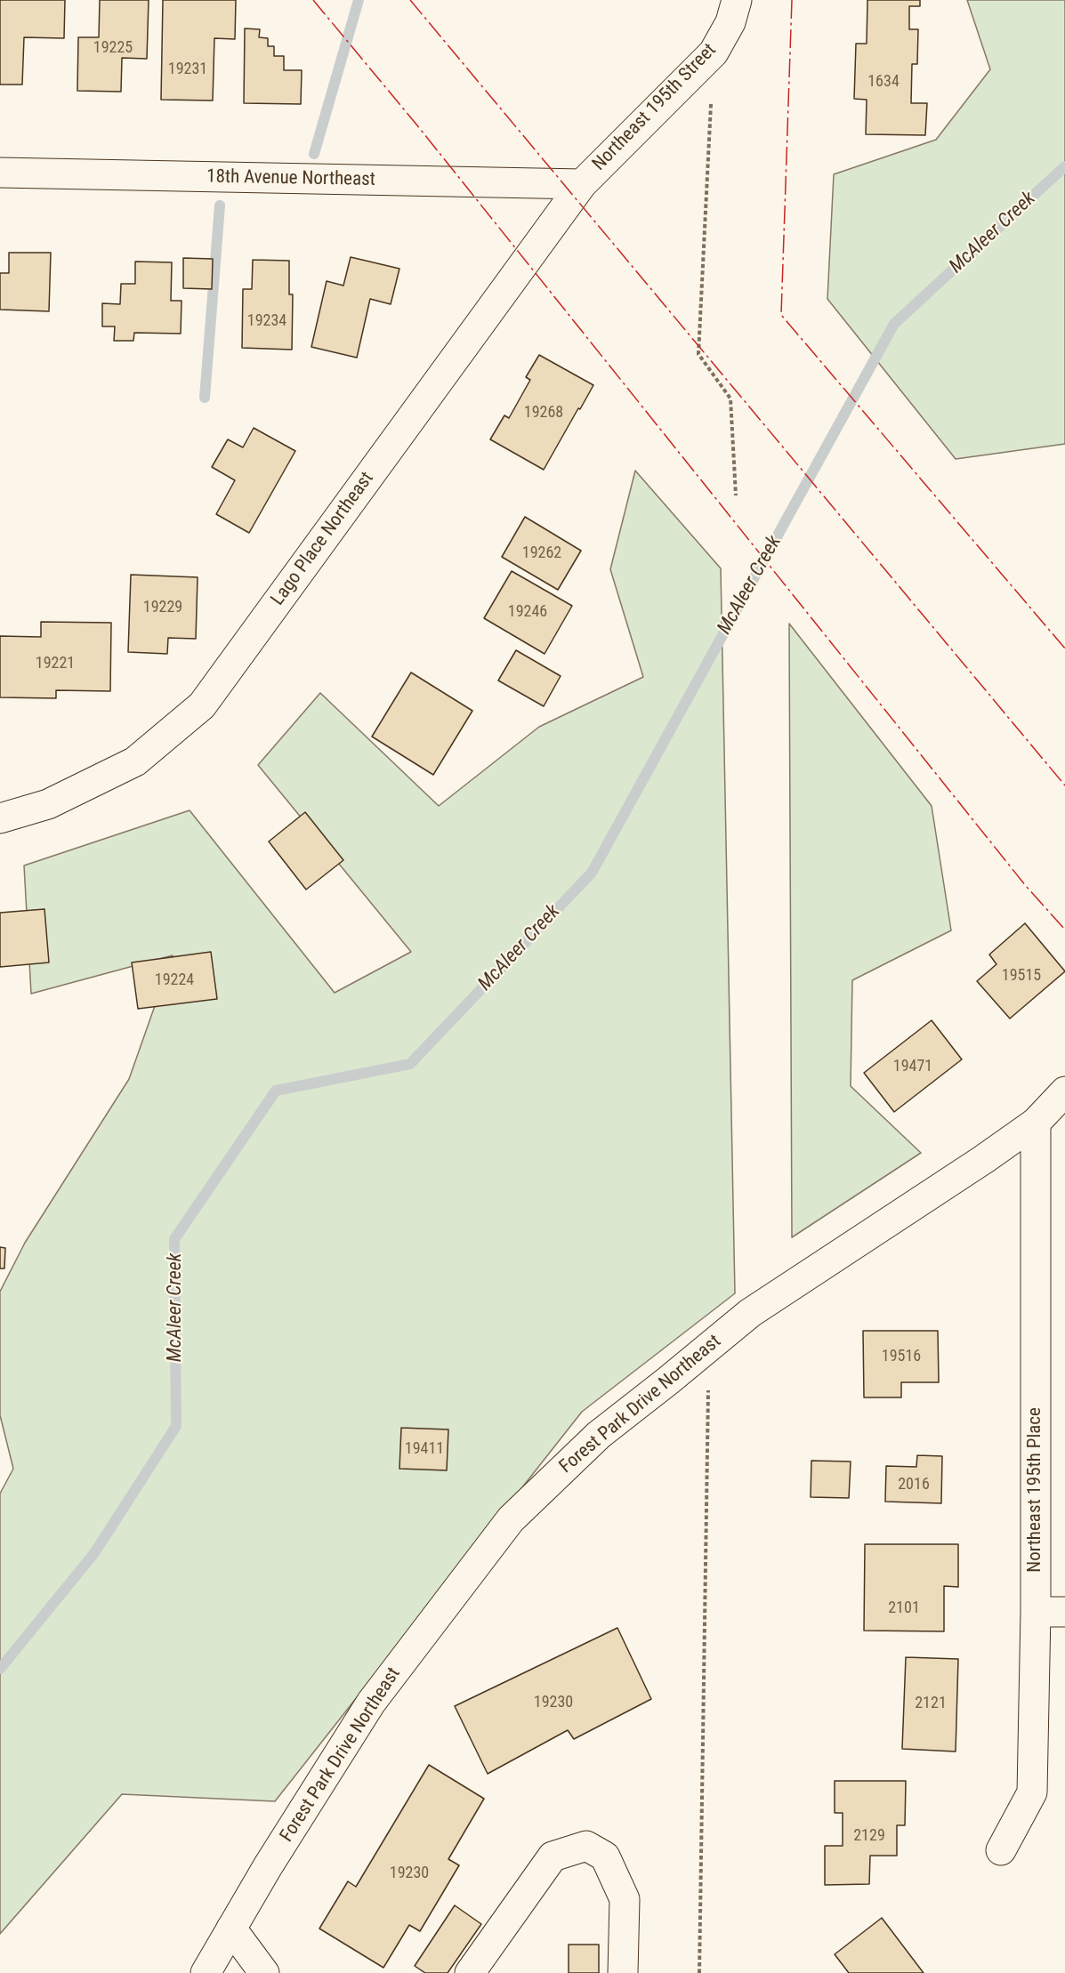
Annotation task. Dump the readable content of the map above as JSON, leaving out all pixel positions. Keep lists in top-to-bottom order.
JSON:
{
  "streets": {
    "street": [
      "Northeast 195th Street",
      "18th Avenue Northeast",
      "Lago Place Northeast",
      "Forest Park Drive Northeast",
      "Northeast 195th Place"
    ]
  },
  "crossings": [
    ["Northeast 195th Street", "18th Avenue Northeast"],
    ["Northeast 195th Street", "Lago Place Northeast"],
    ["18th Avenue Northeast", "Lago Place Northeast"],
    ["Forest Park Drive Northeast", "Northeast 195th Place"]
  ],
  "water": ["McAleer Creek"],
  "house_numbers": [
    "19225",
    "19231",
    "1634",
    "19234",
    "19268",
    "19262",
    "19229",
    "19246",
    "19221",
    "19515",
    "19224",
    "19471",
    "19516",
    "19411",
    "2016",
    "2101",
    "19230",
    "2121",
    "2129",
    "19230"
  ]
}
